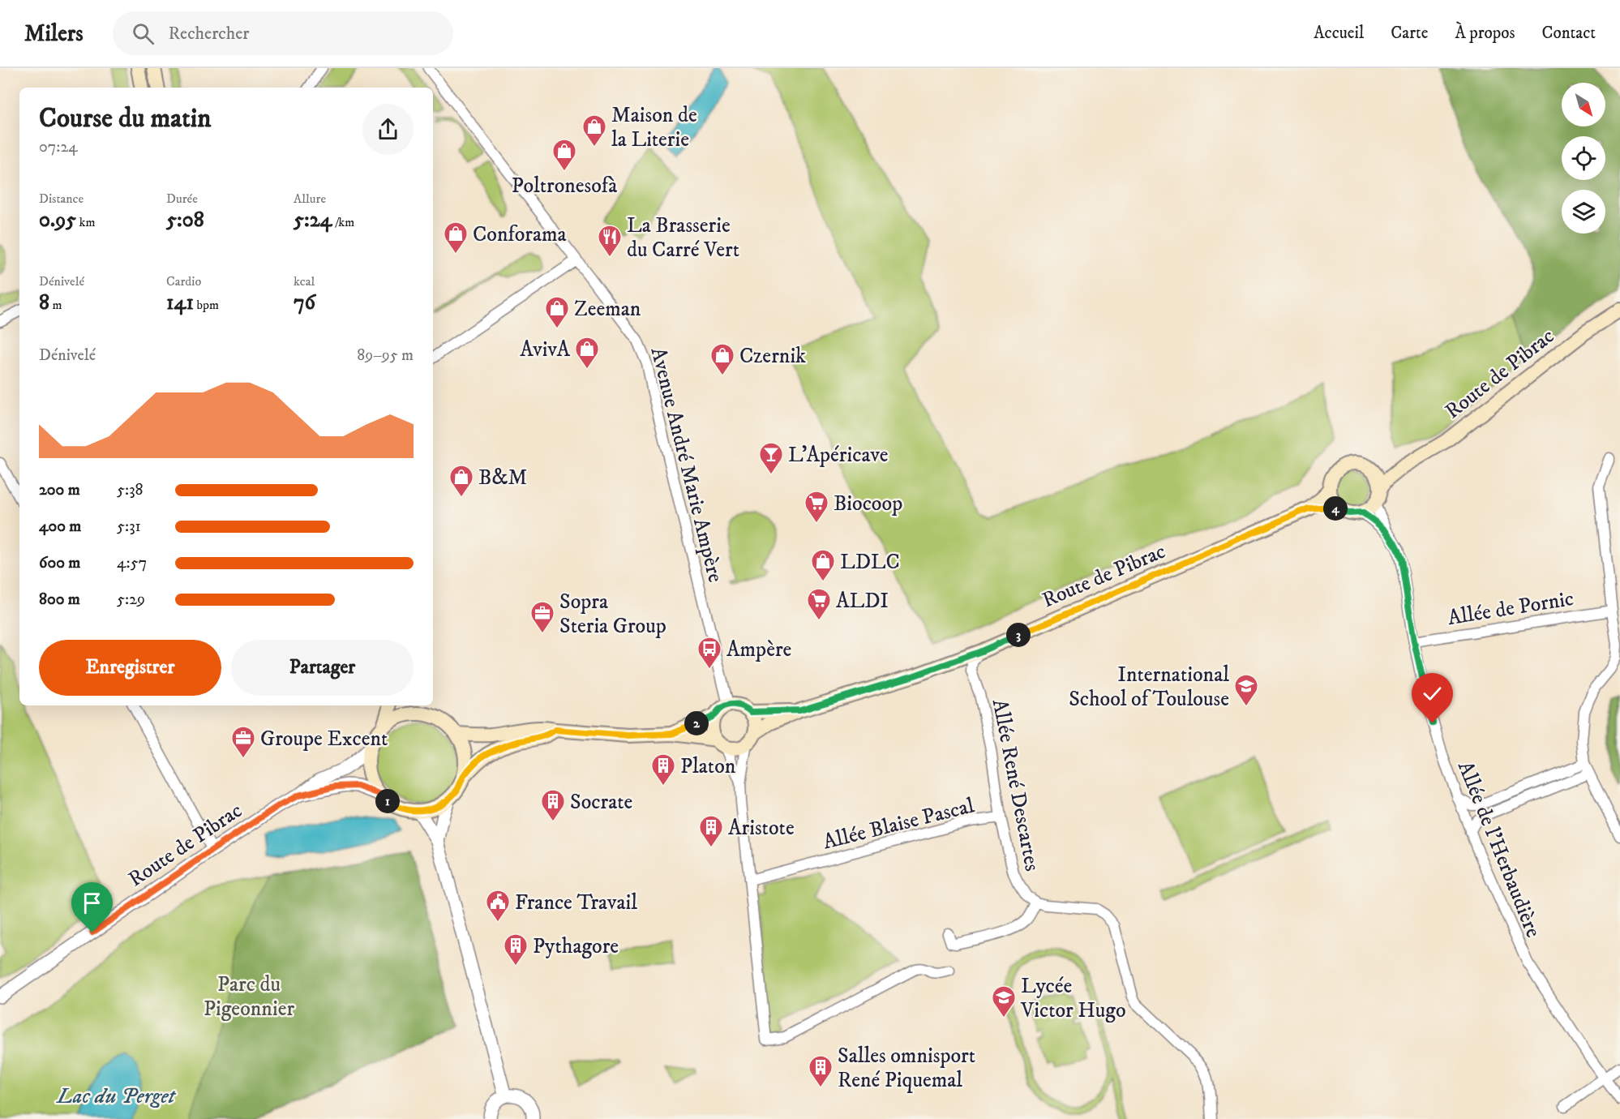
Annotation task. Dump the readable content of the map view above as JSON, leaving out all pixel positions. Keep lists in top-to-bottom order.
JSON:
{
  "streets": {
    "main road": ["Route de Pibrac"],
    "street": [
      "Avenue André Marie Ampère",
      "Allée de Pornic",
      "Allée René Descartes",
      "Allée Blaise Pascal",
      "Allée de l'Herbaudière"
    ]
  },
  "crossings": [
    ["Route de Pibrac", "Avenue André Marie Ampère"],
    ["Route de Pibrac", "Allée René Descartes"],
    ["Route de Pibrac", "Allée de l'Herbaudière"],
    ["Allée de Pornic", "Allée de l'Herbaudière"],
    ["Allée René Descartes", "Allée Blaise Pascal"]
  ],
  "water": ["Lac du Perget"],
  "parks": ["Parc du Pigeonnier"],
  "places": {
    "shop": [
      "Maison de la Literie",
      "Poltronesofà",
      "Conforama",
      "Zeeman",
      "AvivA",
      "Czernik",
      "B&M",
      "LDLC"
    ],
    "restaurant": ["La Brasserie du Carré Vert"],
    "bar": ["L'Apéricave"],
    "supermarket": ["Biocoop", "ALDI"],
    "office": ["Sopra Steria Group", "Groupe Excent"],
    "bus stop": ["Ampère"],
    "school or university": ["International School of Toulouse", "Lycée Victor Hugo"],
    "building": [
      "Platon",
      "Socrate",
      "Aristote",
      "Pythagore",
      "Salles omnisport René Piquemal"
    ],
    "public building": ["France Travail"]
  },
  "north": "bottom right",
  "page": {
    "header": "Milers",
    "search": "Rechercher",
    "nav": [
      "Accueil",
      "Carte",
      "À propos",
      "Contact"
    ],
    "heading": ["Course du matin", "07:24"],
    "stats": [
      ["Distance", "0.95 km"],
      ["Durée", "5:08"],
      ["Allure", "5:24 /km"],
      ["Dénivelé", "8 m"],
      ["Cardio", "141 bpm"],
      ["kcal", "76"]
    ],
    "chart": ["Dénivelé", "89–95 m"],
    "list": [
      {
        "name": "200 m",
        "note": "5:38"
      },
      {
        "name": "400 m",
        "note": "5:31"
      },
      {
        "name": "600 m",
        "note": "4:57"
      },
      {
        "name": "800 m",
        "note": "5:29"
      }
    ],
    "pins": [
      "4",
      "3",
      "2",
      "1"
    ],
    "buttons": ["Enregistrer", "Partager"]
  }
}
